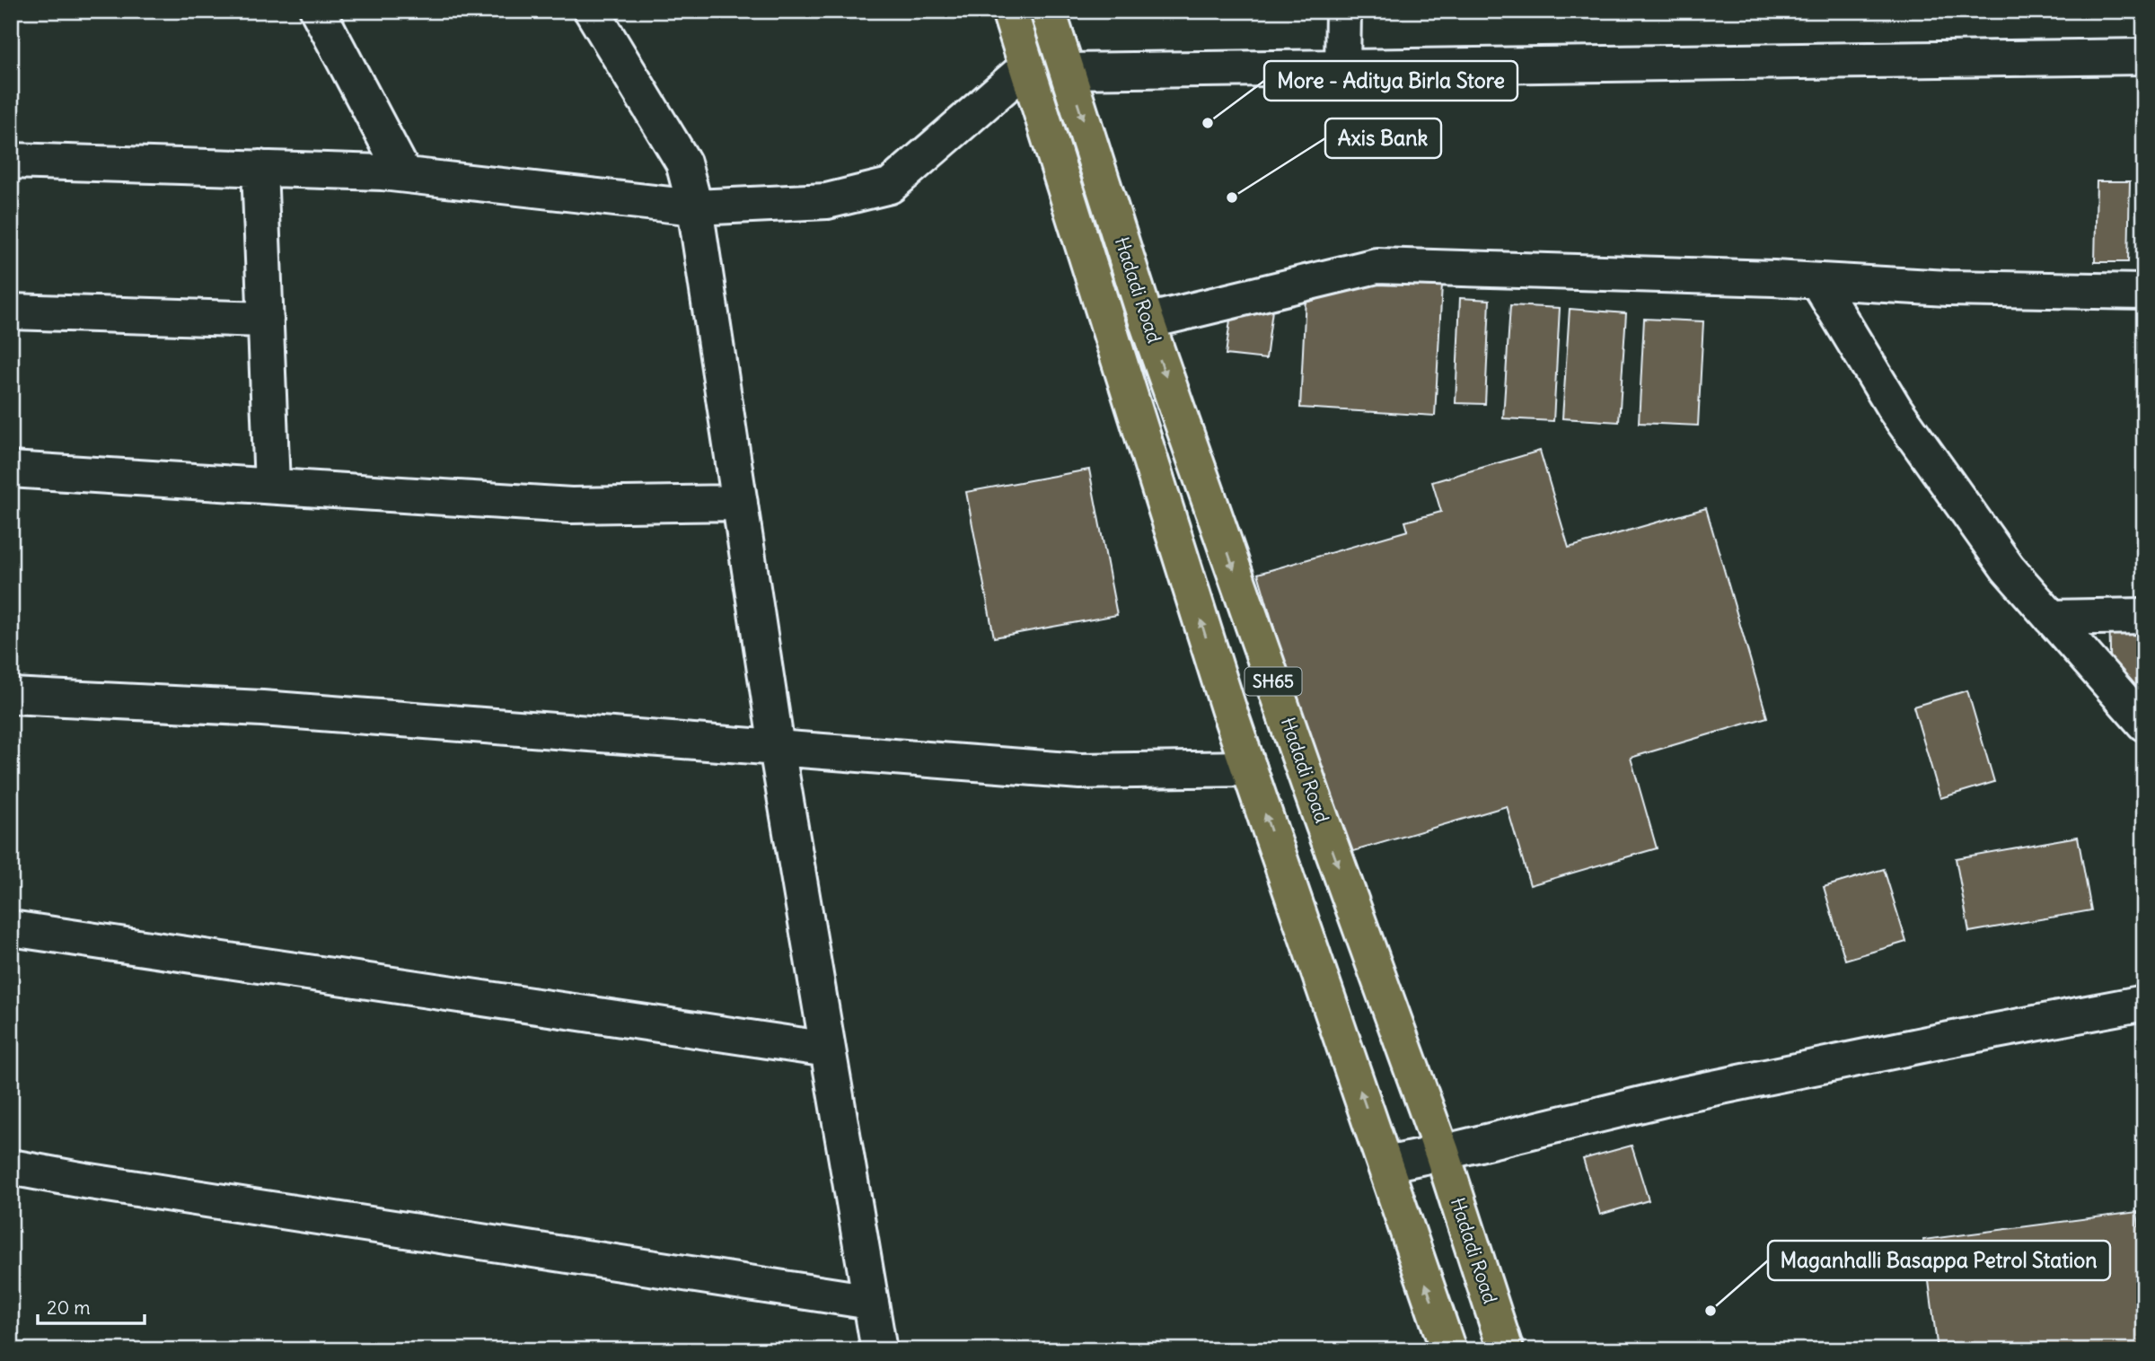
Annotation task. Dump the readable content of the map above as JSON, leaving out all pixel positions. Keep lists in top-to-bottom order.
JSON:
{
  "streets": {
    "main road": ["Hadadi Road", "SH65"]
  },
  "places": ["More - Aditya Birla Store", "Axis Bank", "Maganhalli Basappa Petrol Station"],
  "scale_bar": "20 m"
}
